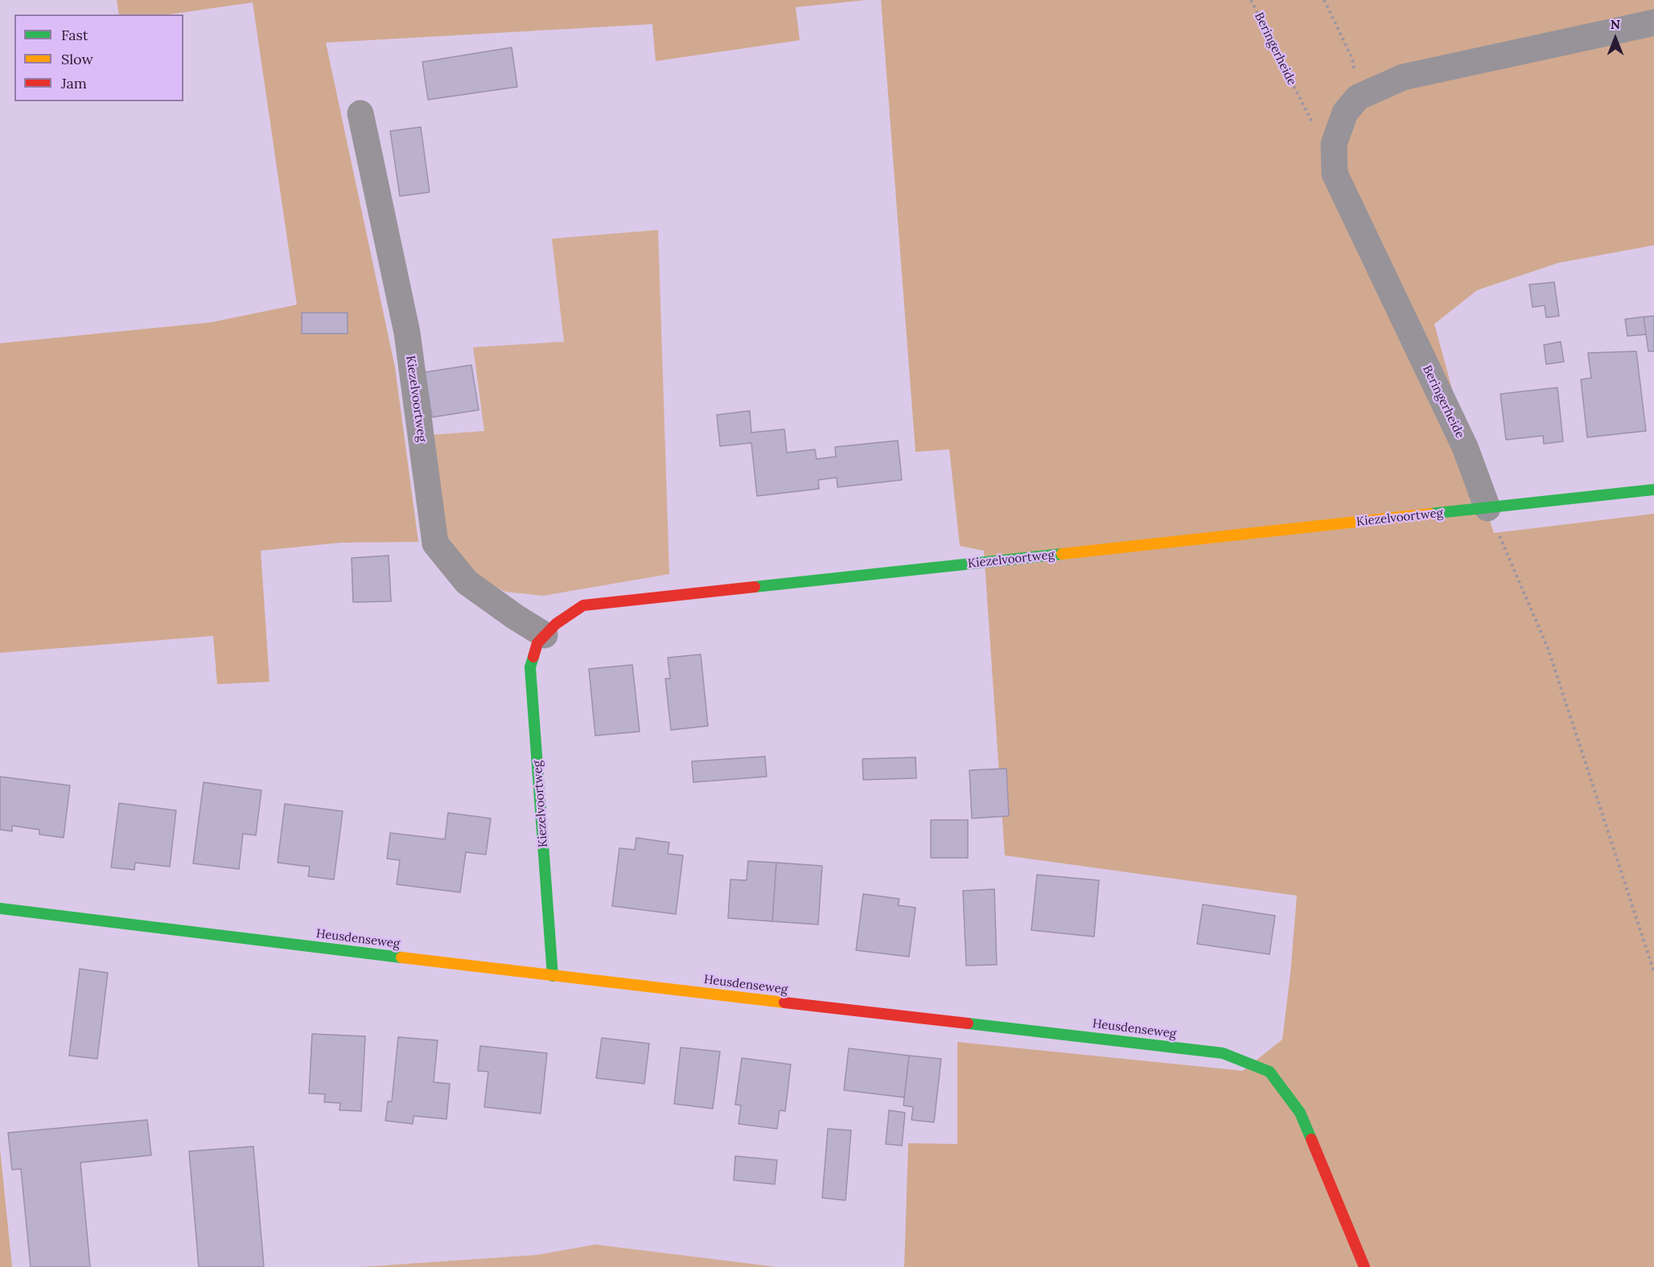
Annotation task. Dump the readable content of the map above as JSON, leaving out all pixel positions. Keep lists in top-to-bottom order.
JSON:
{
  "streets": {
    "street": ["Beringerheide", "Kiezelvoortweg", "Heusdenseweg"]
  },
  "crossings": [
    ["Beringerheide", "Kiezelvoortweg"],
    ["Kiezelvoortweg", "Heusdenseweg"]
  ],
  "legend": ["Fast", "Slow", "Jam"],
  "north": "top"
}
